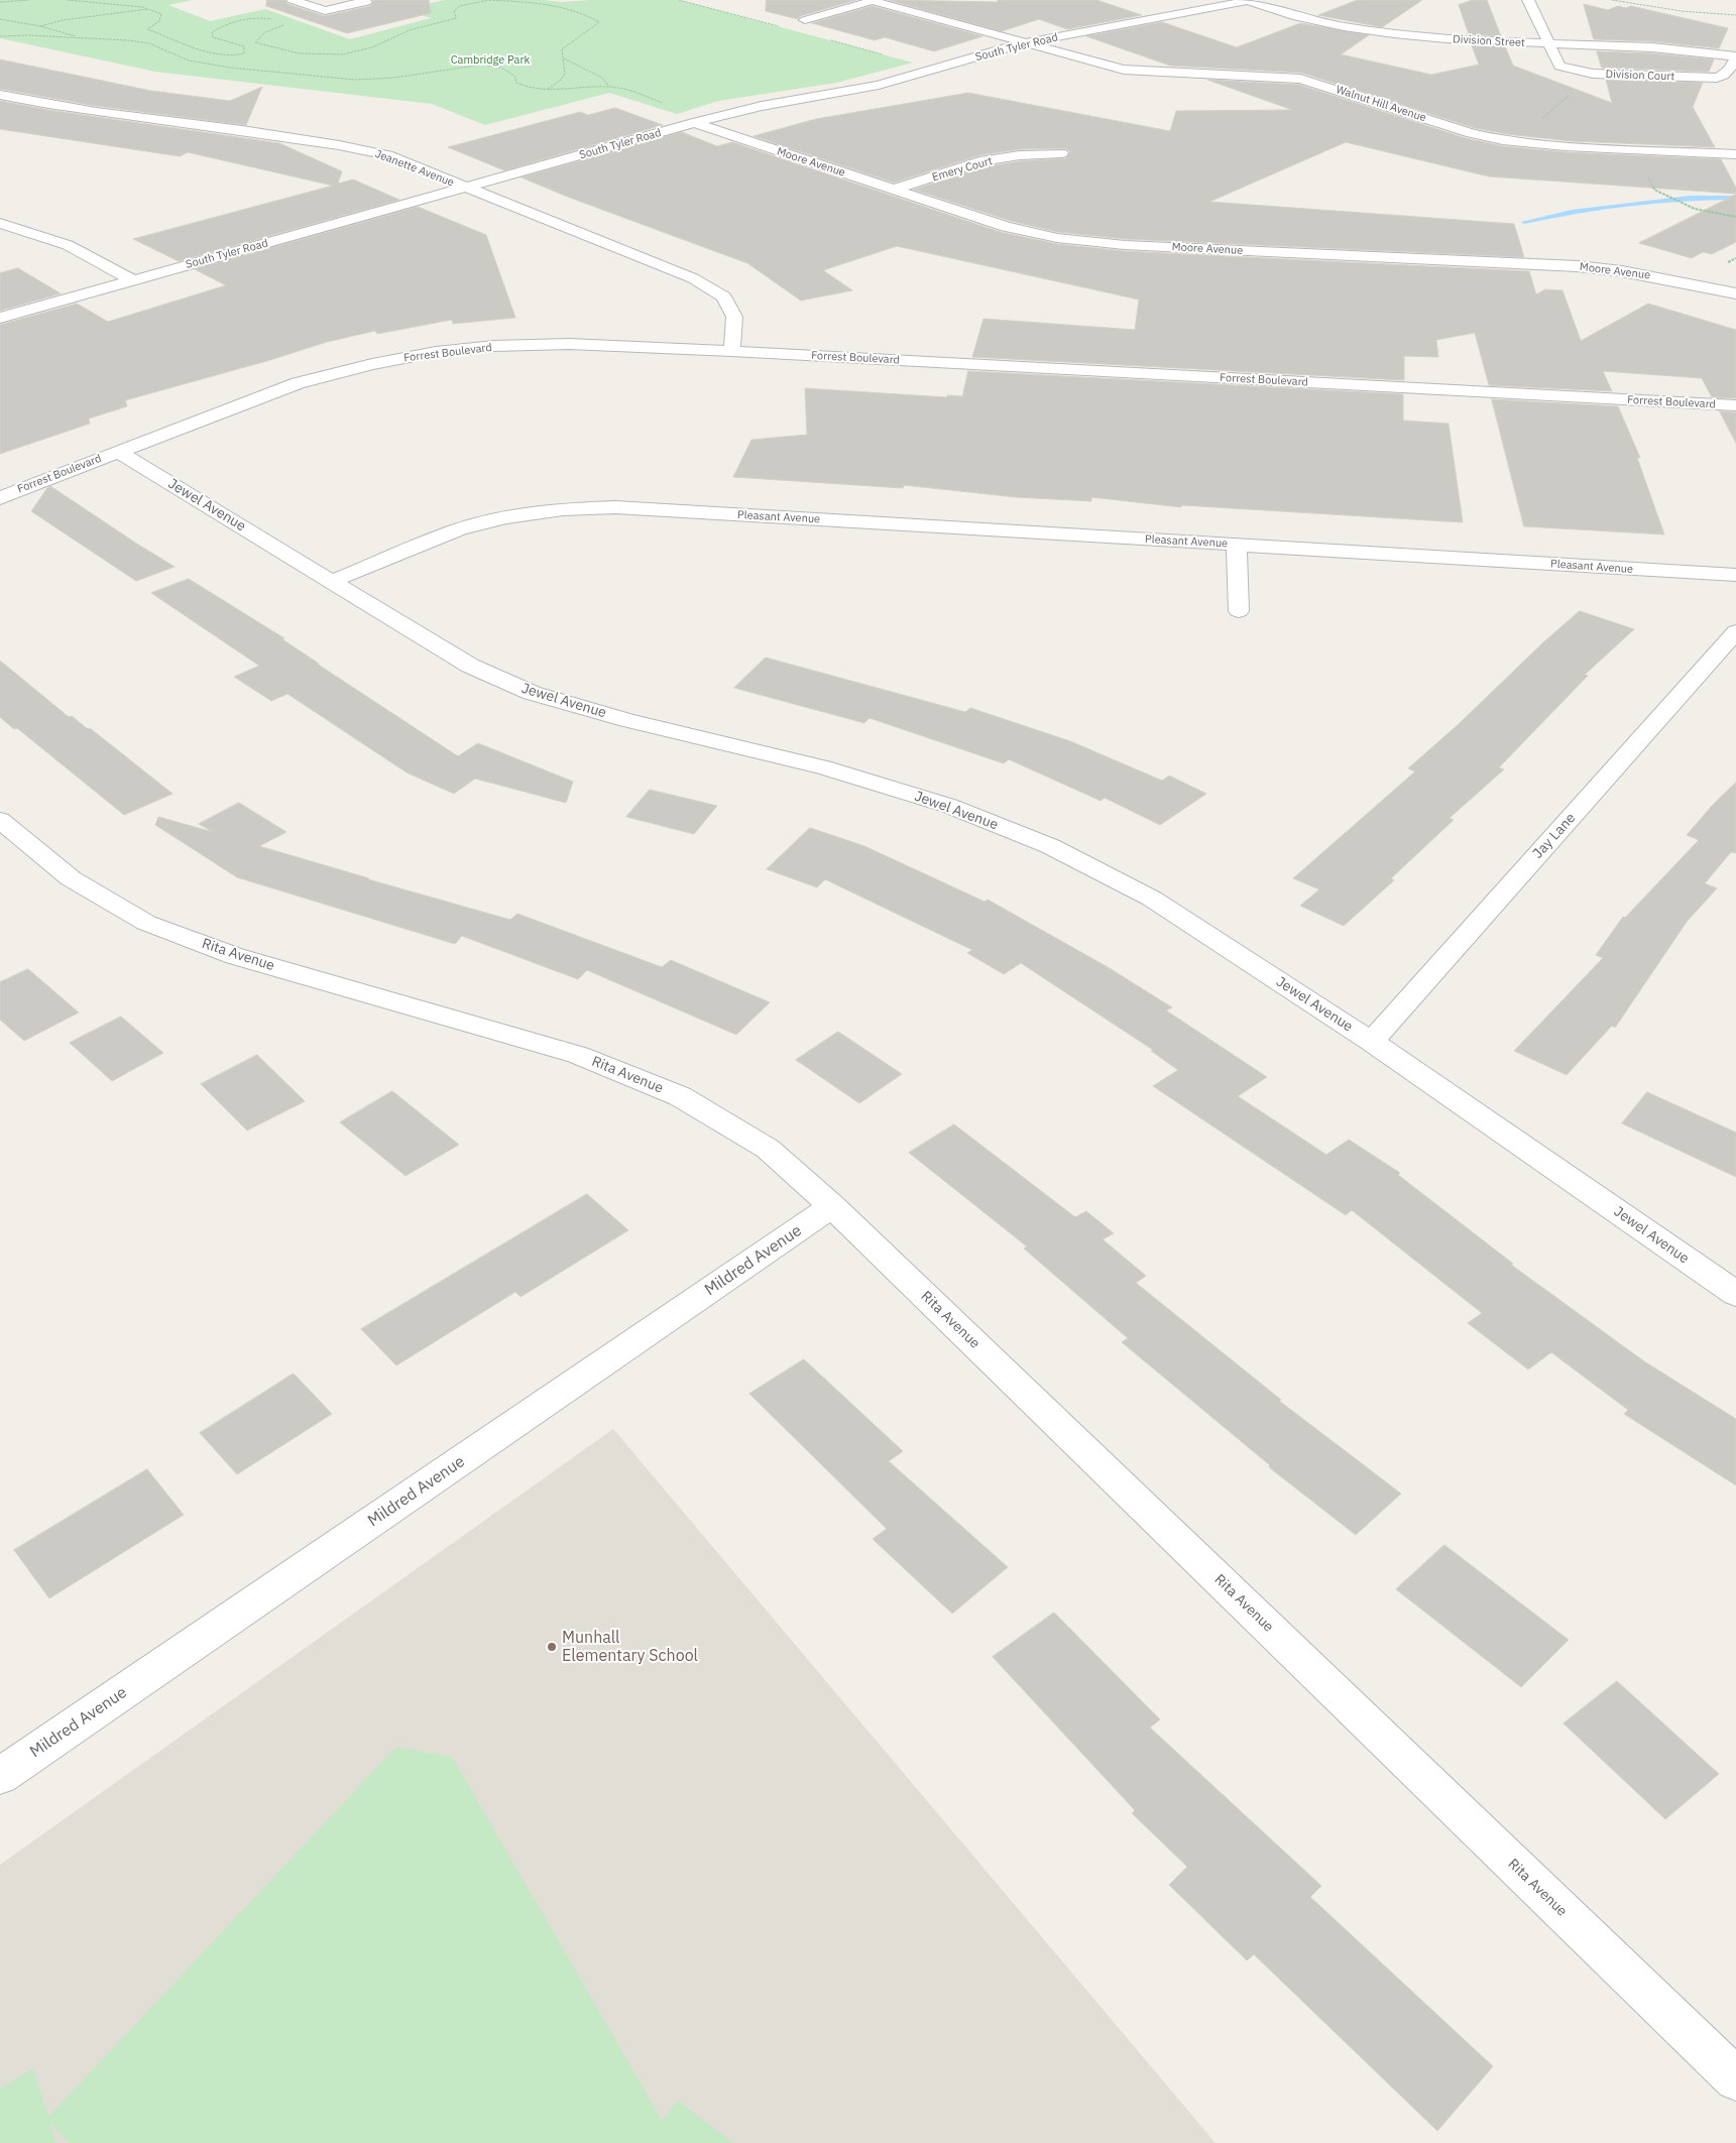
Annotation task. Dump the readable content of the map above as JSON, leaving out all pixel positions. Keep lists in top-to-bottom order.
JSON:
{
  "streets": {
    "street": [
      "Division Street",
      "South Tyler Road",
      "Division Court",
      "Walnut Hill Avenue",
      "Moore Avenue",
      "Jeanette Avenue",
      "Emery Court",
      "Forrest Boulevard",
      "Jewel Avenue",
      "Pleasant Avenue",
      "Jay Lane",
      "Rita Avenue",
      "Mildred Avenue"
    ]
  },
  "crossings": [
    ["Division Street", "South Tyler Road"],
    ["Division Street", "Division Court"],
    ["South Tyler Road", "Walnut Hill Avenue"],
    ["South Tyler Road", "Moore Avenue"],
    ["South Tyler Road", "Jeanette Avenue"],
    ["Moore Avenue", "Emery Court"],
    ["Jeanette Avenue", "Forrest Boulevard"],
    ["Forrest Boulevard", "Jewel Avenue"],
    ["Jewel Avenue", "Pleasant Avenue"],
    ["Jewel Avenue", "Jay Lane"],
    ["Rita Avenue", "Mildred Avenue"]
  ],
  "parks": ["Cambridge Park"],
  "places": ["Munhall Elementary School"]
}
